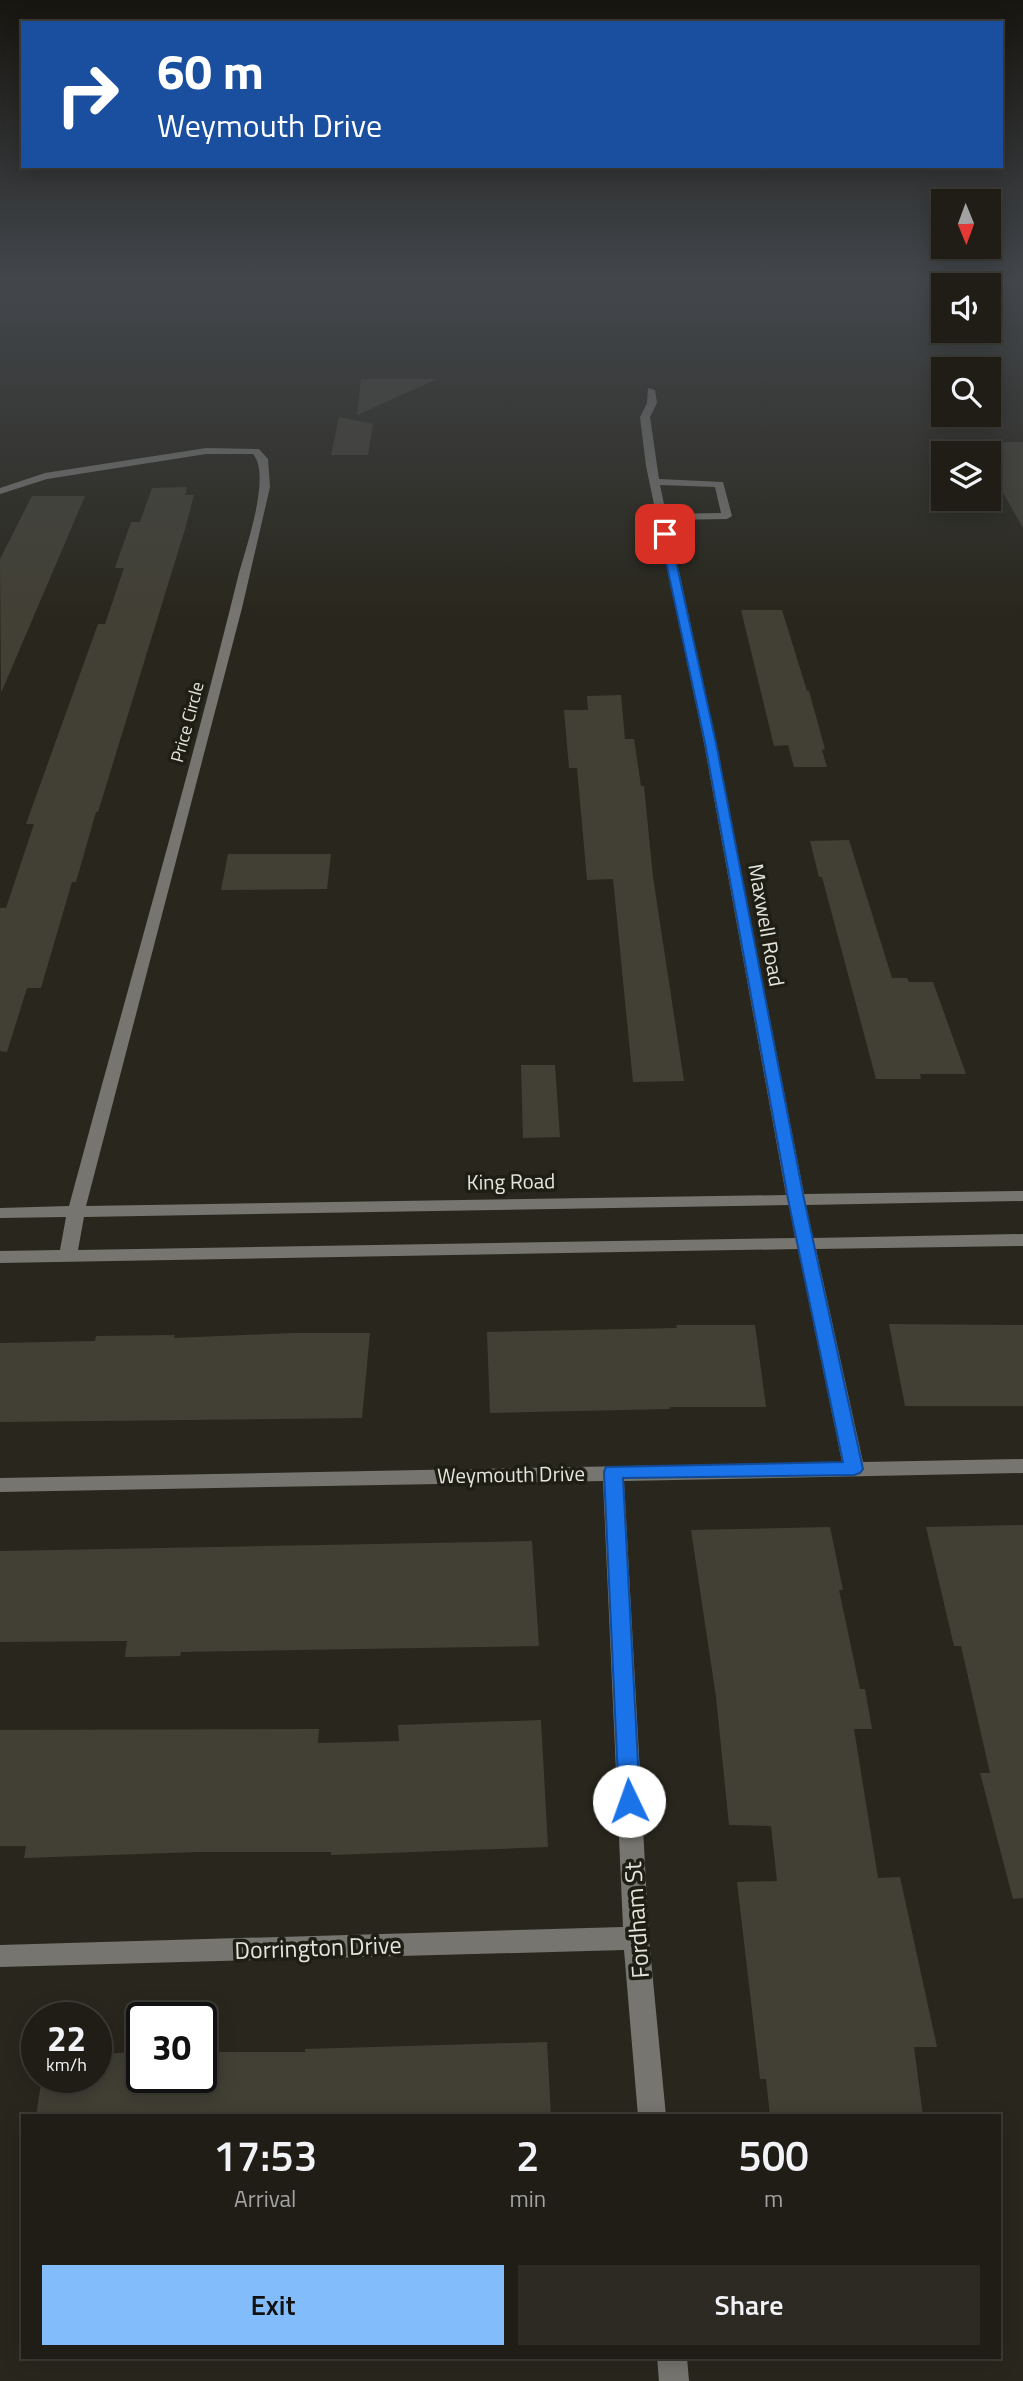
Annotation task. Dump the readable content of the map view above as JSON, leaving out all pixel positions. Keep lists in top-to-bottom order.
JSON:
{
  "streets": {
    "street": [
      "Price Circle",
      "Maxwell Road",
      "King Road",
      "Weymouth Drive",
      "Fordham St",
      "Dorrington Drive"
    ]
  },
  "crossings": [
    ["Price Circle", "King Road"],
    ["Maxwell Road", "King Road"],
    ["Maxwell Road", "Weymouth Drive"],
    ["Weymouth Drive", "Fordham St"],
    ["Fordham St", "Dorrington Drive"]
  ],
  "north": "bottom",
  "page": {
    "turn": ["60 m", "Weymouth Drive"],
    "speed": "22 km/h",
    "limit": "30",
    "eta": [
      "17:53",
      "Arrival",
      "2",
      "min",
      "500",
      "m"
    ],
    "buttons": ["Exit", "Share"]
  }
}
